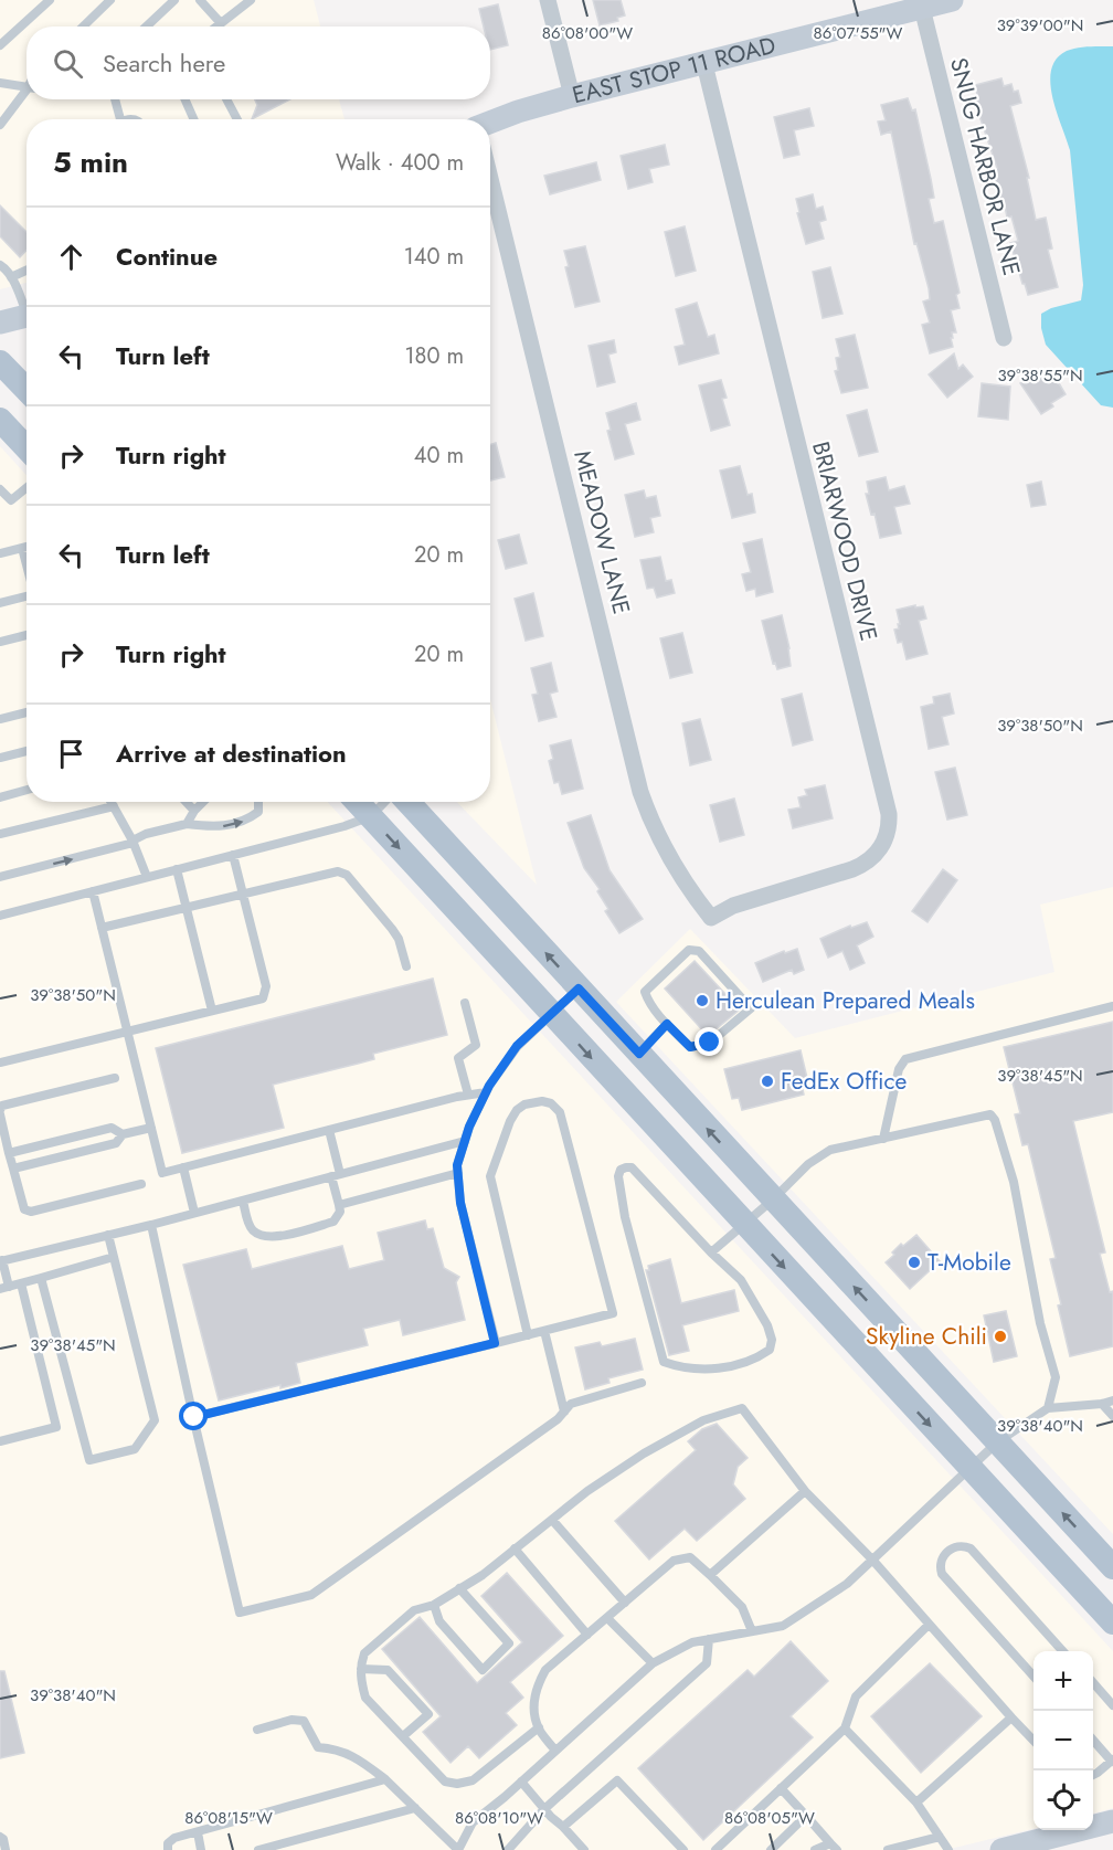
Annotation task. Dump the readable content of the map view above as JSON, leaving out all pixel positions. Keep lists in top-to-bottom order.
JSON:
{
  "streets": {
    "main road": ["EAST STOP 11 ROAD"],
    "street": ["SNUG HARBOR LANE", "MEADOW LANE", "BRIARWOOD DRIVE"]
  },
  "crossings": [
    ["EAST STOP 11 ROAD", "SNUG HARBOR LANE"],
    ["EAST STOP 11 ROAD", "BRIARWOOD DRIVE"],
    ["MEADOW LANE", "BRIARWOOD DRIVE"]
  ],
  "places": [
    "Herculean Prepared Meals",
    "FedEx Office",
    "T-Mobile",
    "Skyline Chili"
  ],
  "page": {
    "search": "Search here",
    "heading": ["5 min", "Walk · 400 m"],
    "list": [
      ["Continue", "140 m"],
      ["Turn left", "180 m"],
      ["Turn right", "40 m"],
      ["Turn left", "20 m"],
      ["Turn right", "20 m"],
      "Arrive at destination"
    ],
    "map_buttons": ["+", "−"]
  },
  "coordinates": [
    "39°39'00\"N",
    "86°08'00\"W",
    "86°07'55\"W",
    "39°38'55\"N",
    "39°38'50\"N",
    "39°38'45\"N",
    "39°38'40\"N",
    "86°08'15\"W",
    "86°08'10\"W",
    "86°08'05\"W"
  ]
}
